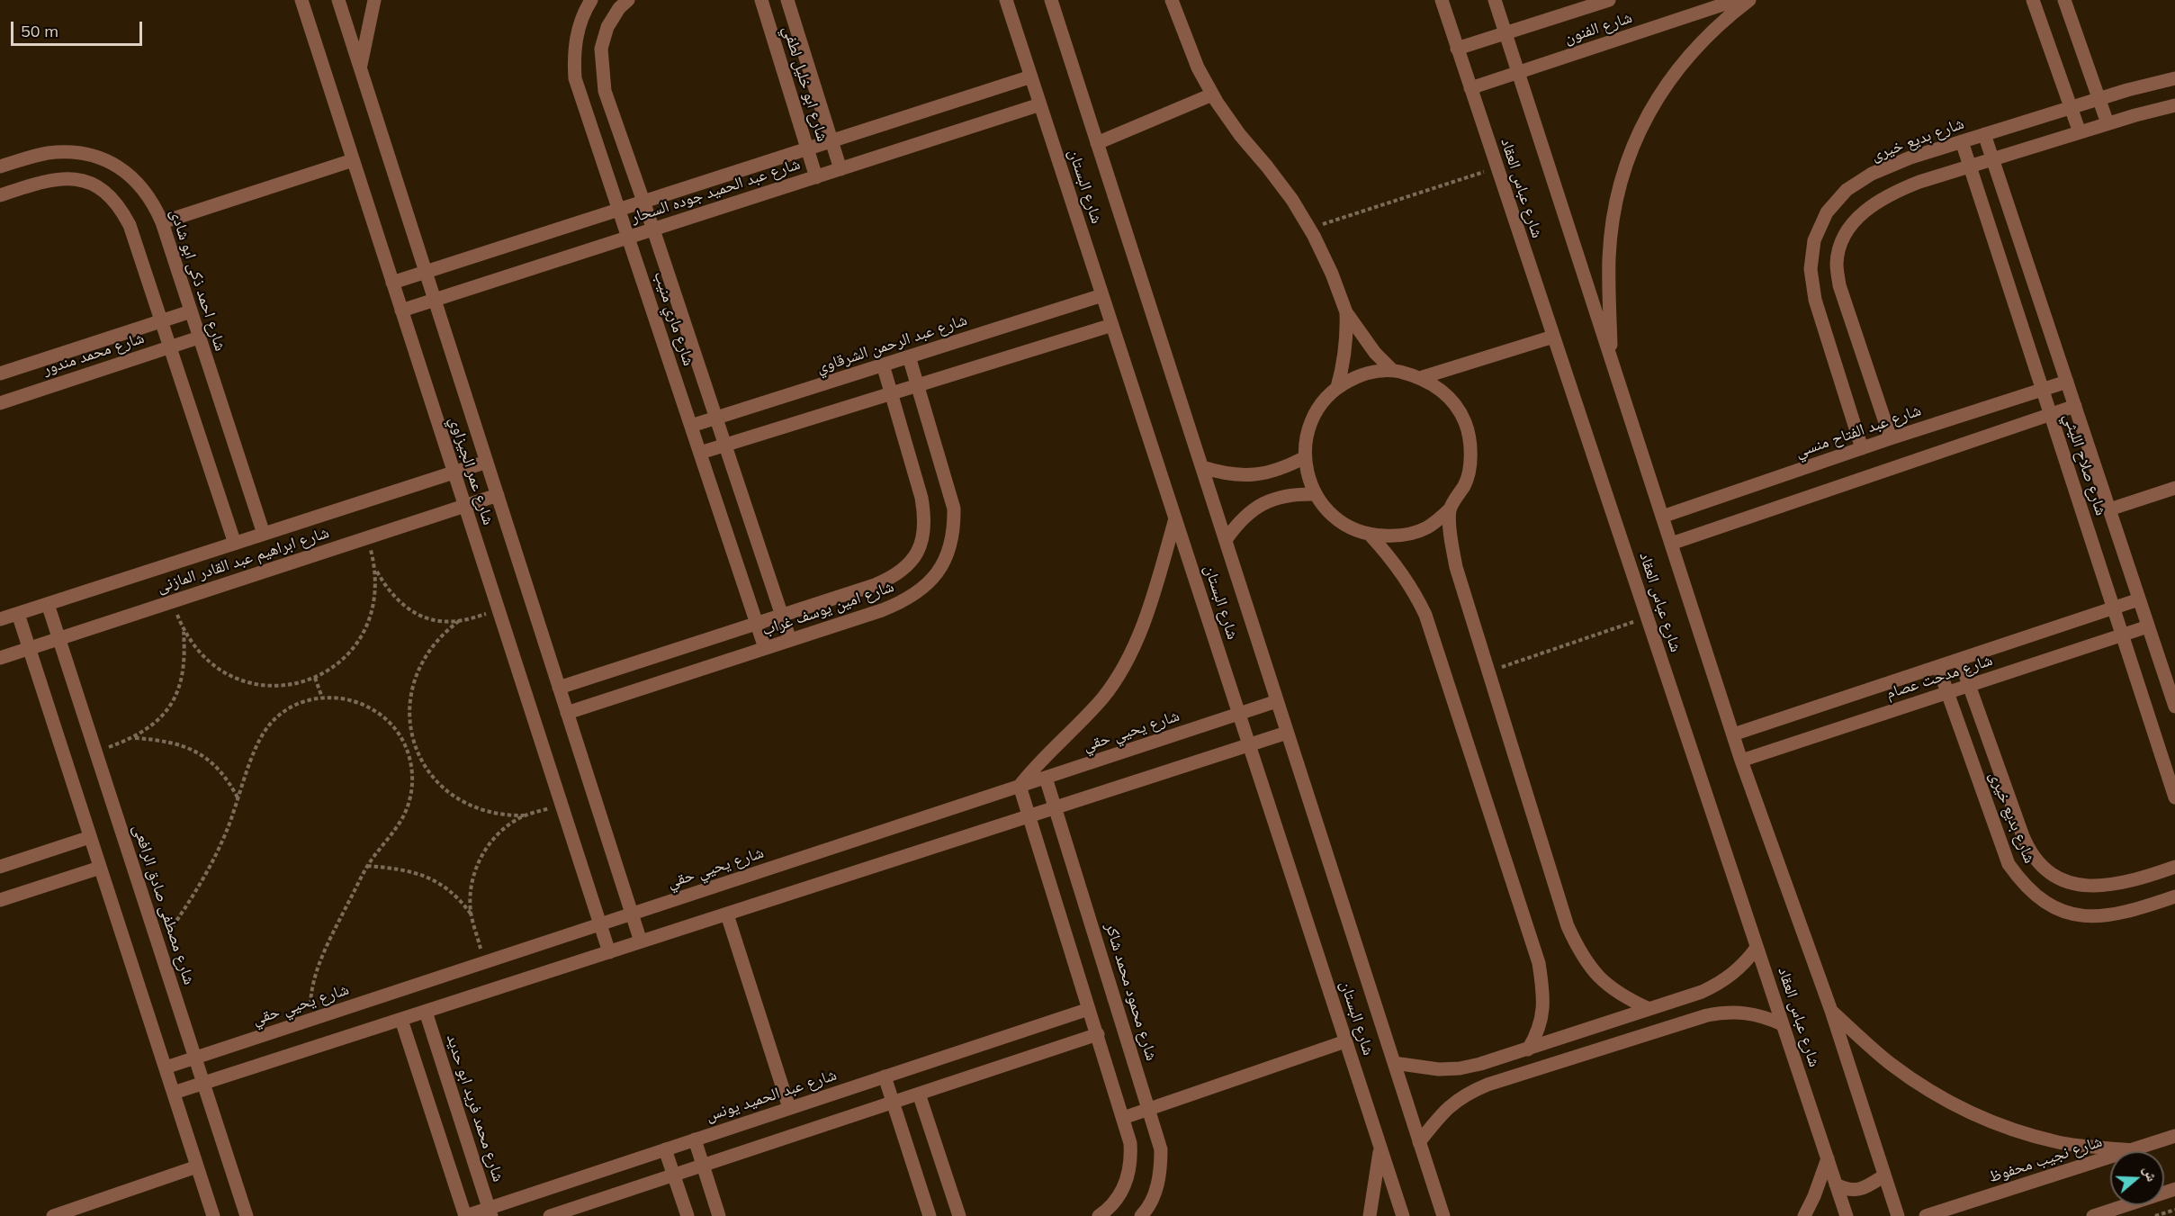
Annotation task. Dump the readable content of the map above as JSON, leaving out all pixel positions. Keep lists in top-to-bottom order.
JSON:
{
  "streets": {
    "street": [
      "شارع الفنون",
      "شارع ابو خليل لطفي",
      "شارع بديع خيرى",
      "شارع البستان",
      "شارع عباس العقاد",
      "شارع عبد الحميد جوده السحار",
      "شارع احمد ذكى ابو شادى",
      "شارع ماري منيب",
      "شارع عبد الرحمن الشرقاوي",
      "شارع محمد مندور",
      "شارع عبد الفتاح منسي",
      "شارع صلاح الليثي",
      "شارع عمر الجيزاوي",
      "شارع ابراهيم عبد القادر المازنى",
      "شارع امين يوسف غراب",
      "شارع مدحت عصام",
      "شارع يحيي حقي",
      "شارع مصطفى صادق الرافعى",
      "شارع محمود محمد شاكر",
      "شارع عبد الحميد يونس",
      "شارع محمد فريد ابو حديد",
      "شارع نجيب محفوظ"
    ]
  },
  "crossings": [
    ["شارع الفنون", "شارع عباس العقاد"],
    ["شارع ابو خليل لطفي", "شارع عبد الحميد جوده السحار"],
    ["شارع بديع خيرى", "شارع عبد الفتاح منسي"],
    ["شارع بديع خيرى", "شارع صلاح الليثي"],
    ["شارع بديع خيرى", "شارع مدحت عصام"],
    ["شارع البستان", "شارع عبد الحميد جوده السحار"],
    ["شارع البستان", "شارع عبد الرحمن الشرقاوي"],
    ["شارع البستان", "شارع يحيي حقي"],
    ["شارع عباس العقاد", "شارع عبد الفتاح منسي"],
    ["شارع عباس العقاد", "شارع مدحت عصام"],
    ["شارع عبد الحميد جوده السحار", "شارع ماري منيب"],
    ["شارع عبد الحميد جوده السحار", "شارع عمر الجيزاوي"],
    ["شارع احمد ذكى ابو شادى", "شارع محمد مندور"],
    ["شارع احمد ذكى ابو شادى", "شارع ابراهيم عبد القادر المازنى"],
    ["شارع ماري منيب", "شارع عبد الرحمن الشرقاوي"],
    ["شارع ماري منيب", "شارع امين يوسف غراب"],
    ["شارع عبد الرحمن الشرقاوي", "شارع امين يوسف غراب"],
    ["شارع عبد الفتاح منسي", "شارع صلاح الليثي"],
    ["شارع صلاح الليثي", "شارع مدحت عصام"],
    ["شارع عمر الجيزاوي", "شارع ابراهيم عبد القادر المازنى"],
    ["شارع عمر الجيزاوي", "شارع امين يوسف غراب"],
    ["شارع عمر الجيزاوي", "شارع يحيي حقي"],
    ["شارع ابراهيم عبد القادر المازنى", "شارع مصطفى صادق الرافعى"],
    ["شارع يحيي حقي", "شارع مصطفى صادق الرافعى"],
    ["شارع يحيي حقي", "شارع محمود محمد شاكر"],
    ["شارع عبد الحميد يونس", "شارع محمد فريد ابو حديد"]
  ],
  "scale_bar": "50 m",
  "north": "right"
}
